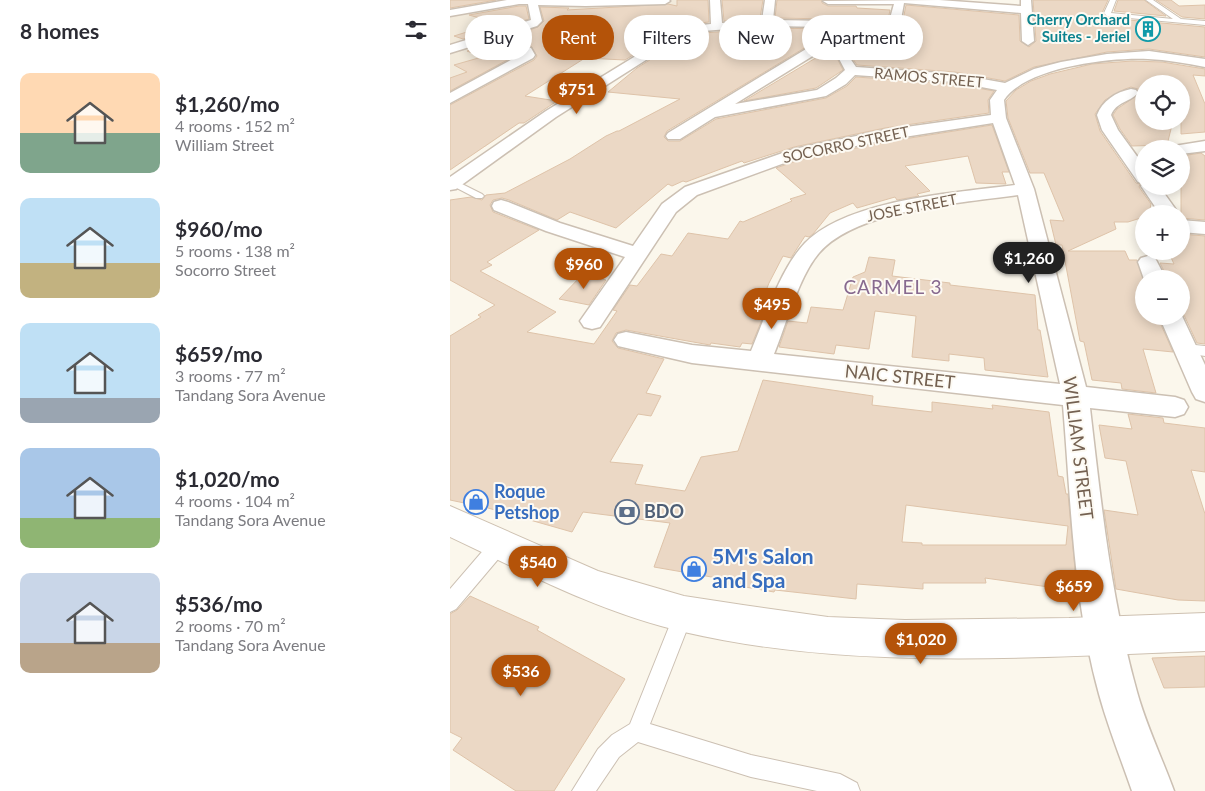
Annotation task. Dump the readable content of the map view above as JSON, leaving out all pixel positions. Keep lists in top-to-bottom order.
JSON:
{
  "streets": {
    "street": [
      "RAMOS STREET",
      "SOCORRO STREET",
      "JOSE STREET",
      "NAIC STREET",
      "WILLIAM STREET"
    ]
  },
  "crossings": [
    ["RAMOS STREET", "WILLIAM STREET"],
    ["SOCORRO STREET", "WILLIAM STREET"],
    ["JOSE STREET", "NAIC STREET"],
    ["JOSE STREET", "WILLIAM STREET"],
    ["NAIC STREET", "WILLIAM STREET"]
  ],
  "districts": ["CARMEL 3"],
  "places": {
    "building": ["Cherry Orchard Suites - Jeriel"],
    "shop": ["Roque Petshop", "5M's Salon and Spa"],
    "bank": ["BDO"]
  },
  "page": {
    "heading": "8 homes",
    "chip": [
      "Buy",
      "Rent",
      "Filters",
      "New",
      "Apartment"
    ],
    "list": [
      {
        "name": "$1,260/mo",
        "note": "4 rooms · 152 m² · William Street"
      },
      {
        "name": "$960/mo",
        "note": "5 rooms · 138 m² · Socorro Street"
      },
      {
        "name": "$659/mo",
        "note": "3 rooms · 77 m² · Tandang Sora Avenue"
      },
      {
        "name": "$1,020/mo",
        "note": "4 rooms · 104 m² · Tandang Sora Avenue"
      },
      {
        "name": "$536/mo",
        "note": "2 rooms · 70 m² · Tandang Sora Avenue"
      }
    ],
    "price": [
      "$751",
      "$1,260",
      "$960",
      "$495",
      "$540",
      "$659",
      "$1,020",
      "$536"
    ],
    "map_buttons": ["+", "−"]
  }
}
